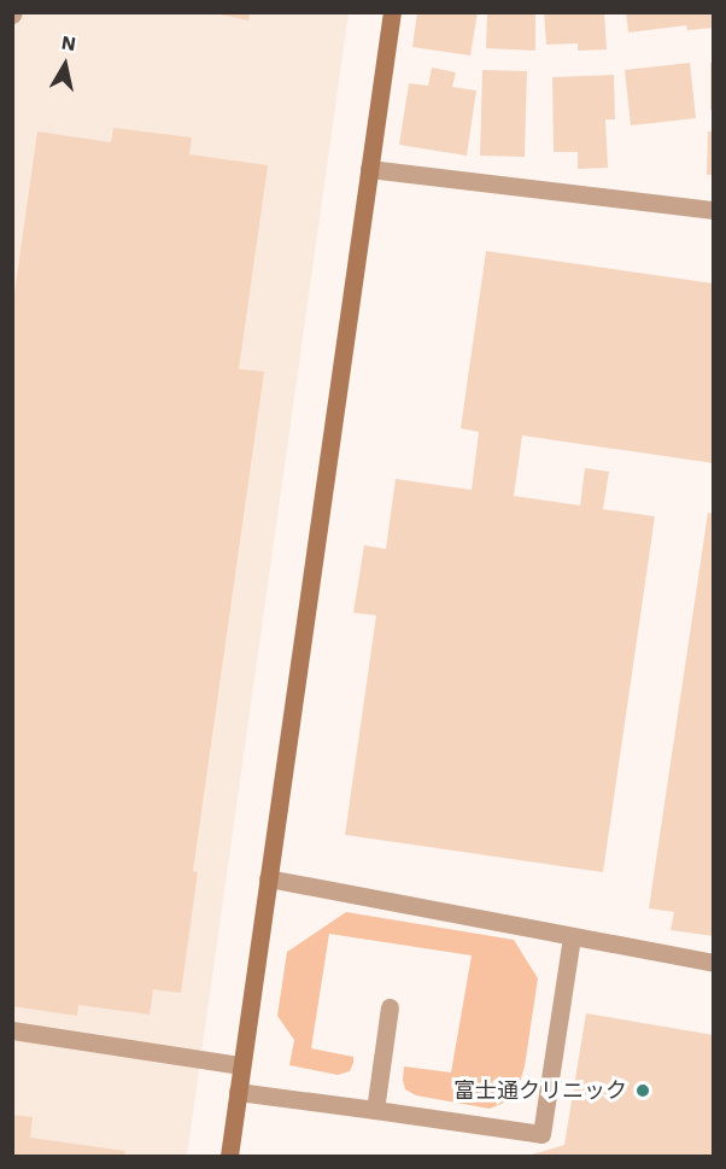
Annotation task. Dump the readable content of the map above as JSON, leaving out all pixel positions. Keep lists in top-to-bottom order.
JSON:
{
  "places": ["富士通クリニック"],
  "north": "top"
}
